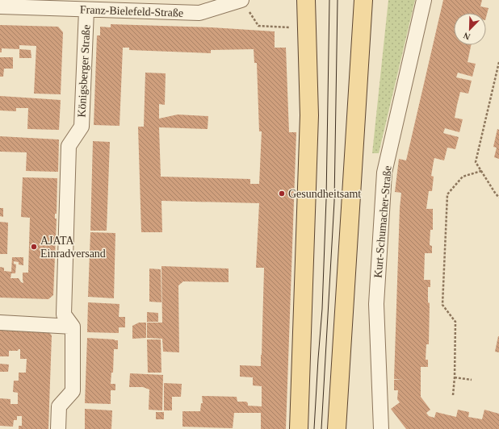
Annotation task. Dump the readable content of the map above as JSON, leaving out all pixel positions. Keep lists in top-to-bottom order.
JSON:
{
  "streets": {
    "street": ["Franz-Bielefeld-Straße", "Königsberger Straße", "Kurt-Schumacher-Straße"]
  },
  "crossings": [
    ["Franz-Bielefeld-Straße", "Königsberger Straße"]
  ],
  "places": ["Gesundheitsamt", "AJATA Einradversand"],
  "north": "bottom left"
}
